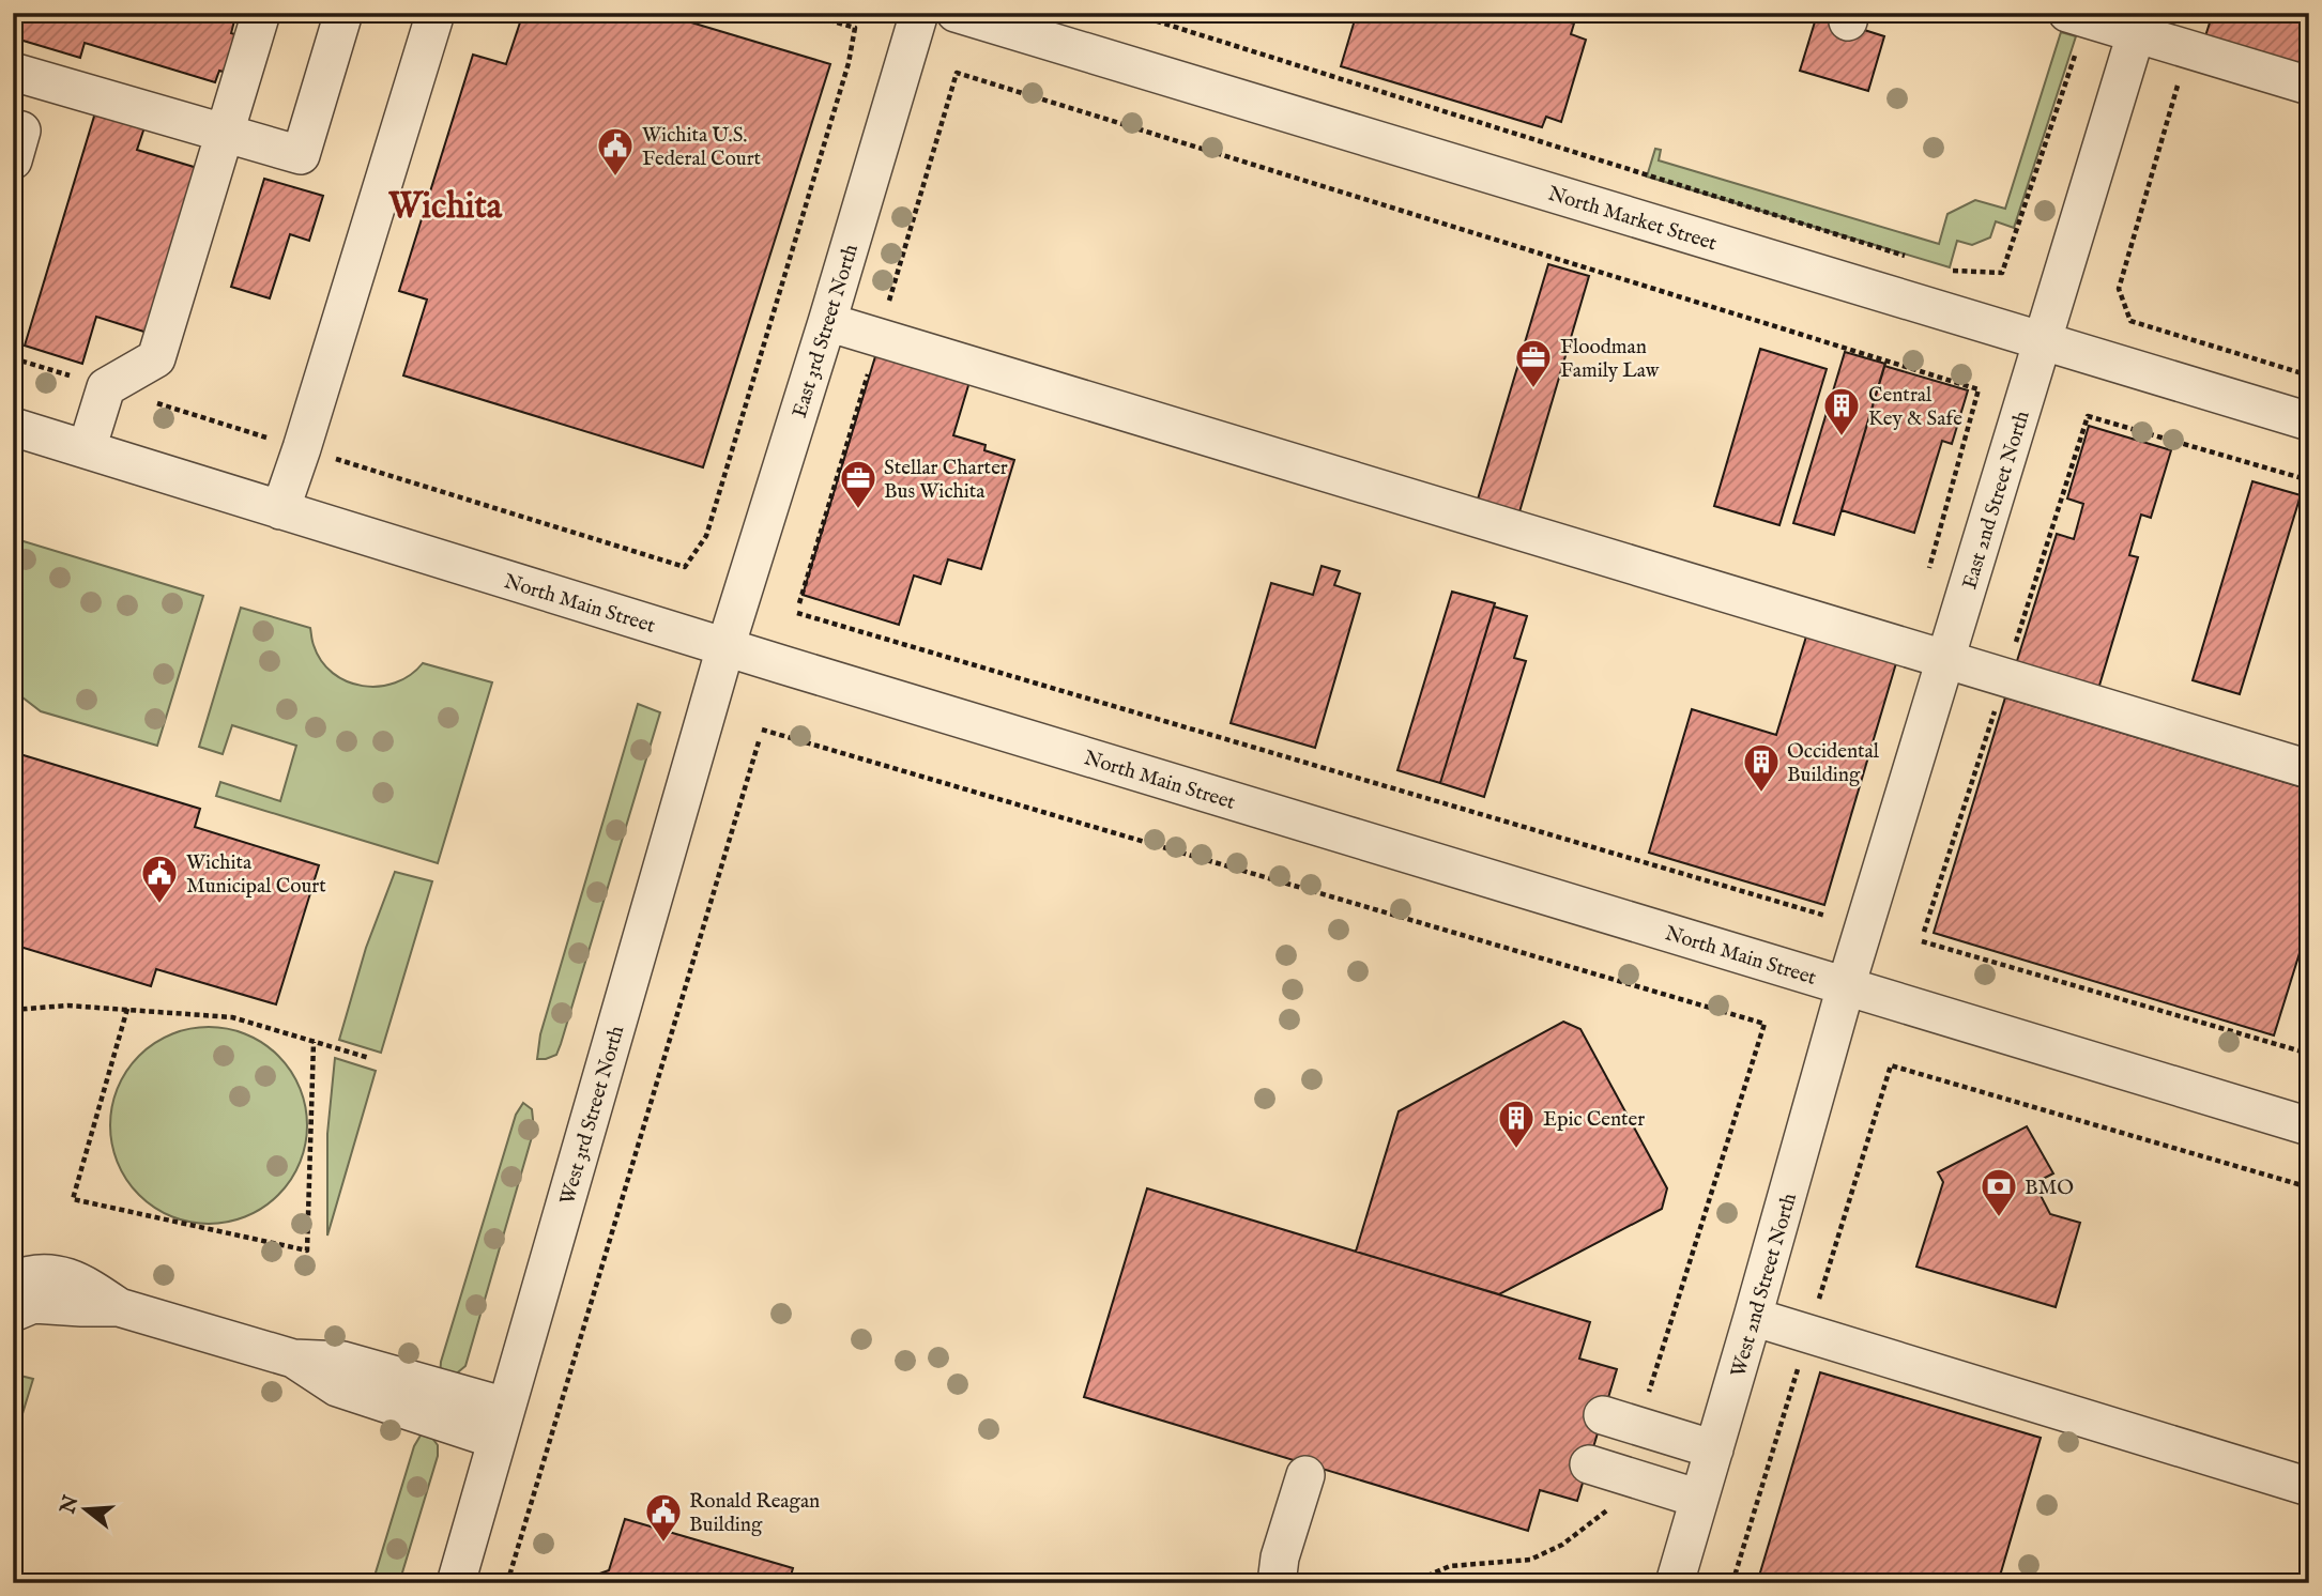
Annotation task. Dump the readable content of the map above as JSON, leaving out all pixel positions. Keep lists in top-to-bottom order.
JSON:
{
  "streets": {
    "street": [
      "North Market Street",
      "East 3rd Street North",
      "East 2nd Street North",
      "North Main Street",
      "West 3rd Street North",
      "West 2nd Street North"
    ]
  },
  "crossings": [
    ["North Market Street", "East 2nd Street North"],
    ["East 3rd Street North", "North Main Street"],
    ["East 3rd Street North", "West 3rd Street North"],
    ["East 2nd Street North", "North Main Street"],
    ["East 2nd Street North", "West 2nd Street North"],
    ["North Main Street", "West 3rd Street North"],
    ["North Main Street", "West 2nd Street North"]
  ],
  "districts": ["Wichita"],
  "places": {
    "public building": ["Wichita U.S. Federal Court", "Wichita Municipal Court", "Ronald Reagan Building"],
    "office": ["Floodman Family Law", "Stellar Charter Bus Wichita"],
    "building": ["Central Key & Safe", "Occidental Building", "Epic Center"],
    "bank": ["BMO"]
  },
  "north": "left"
}
